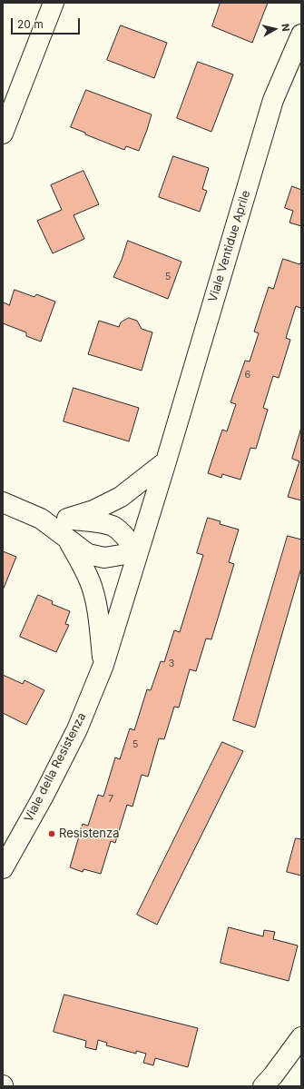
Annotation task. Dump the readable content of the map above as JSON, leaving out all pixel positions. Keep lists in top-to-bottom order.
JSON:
{
  "streets": {
    "street": ["Viale Ventidue Aprile", "Viale della Resistenza"]
  },
  "crossings": [
    ["Viale Ventidue Aprile", "Viale della Resistenza"]
  ],
  "places": ["Resistenza"],
  "house_numbers": [
    "5",
    "6",
    "3",
    "5",
    "7"
  ],
  "scale_bar": "20 m",
  "north": "right"
}
